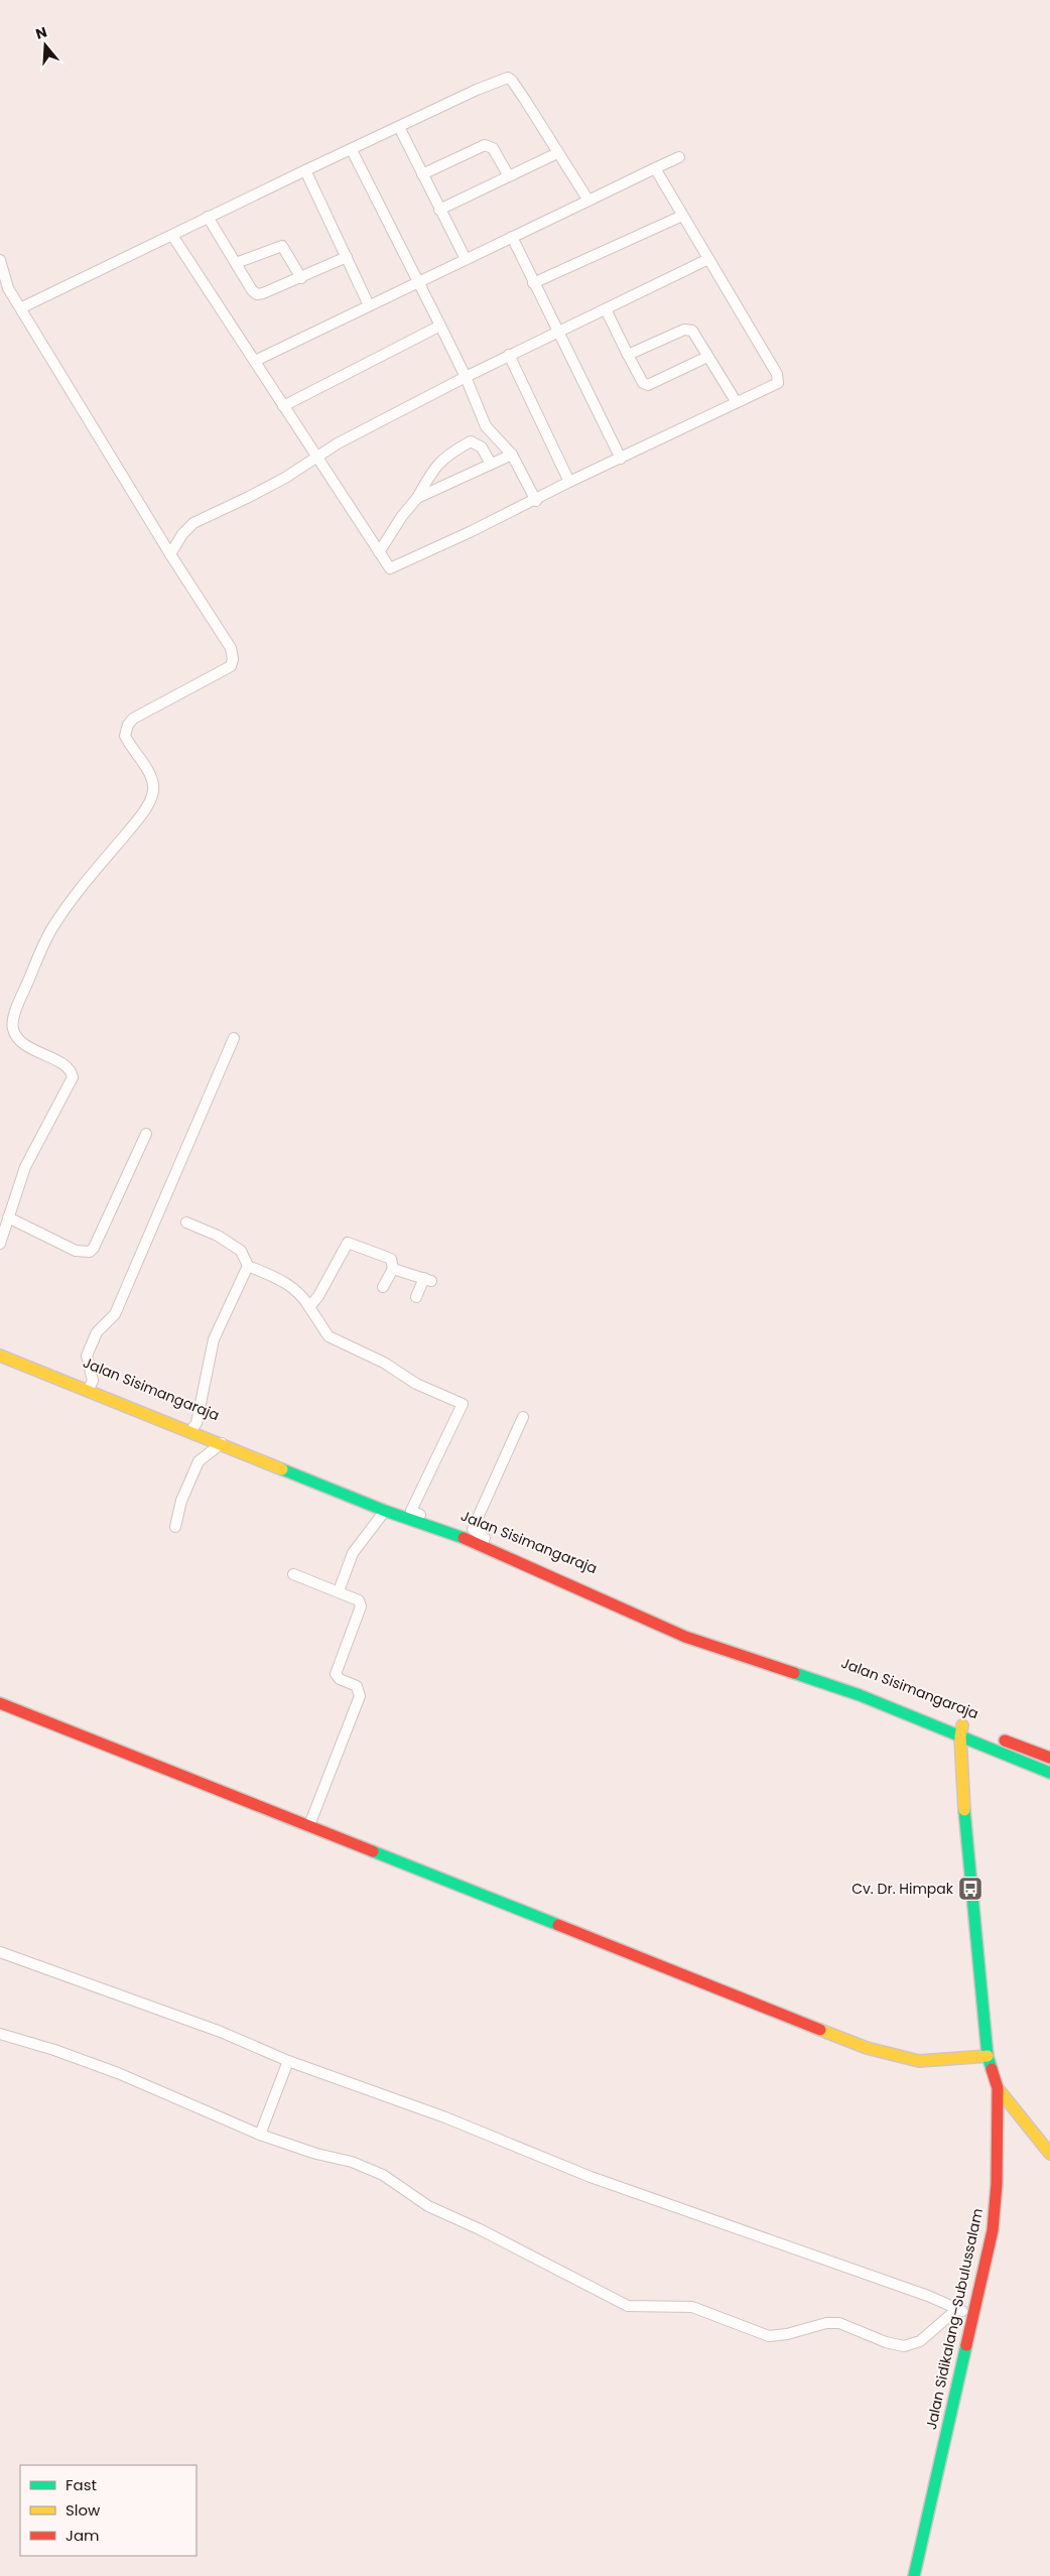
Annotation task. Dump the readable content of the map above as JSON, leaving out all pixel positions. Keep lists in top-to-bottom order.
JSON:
{
  "streets": {
    "main road": ["Jalan Sisimangaraja", "Jalan Sidikalang–Subulussalam"]
  },
  "crossings": [
    ["Jalan Sisimangaraja", "Jalan Sidikalang–Subulussalam"]
  ],
  "places": {
    "bus stop": ["Cv. Dr. Himpak"]
  },
  "legend": ["Fast", "Slow", "Jam"],
  "north": "top"
}
